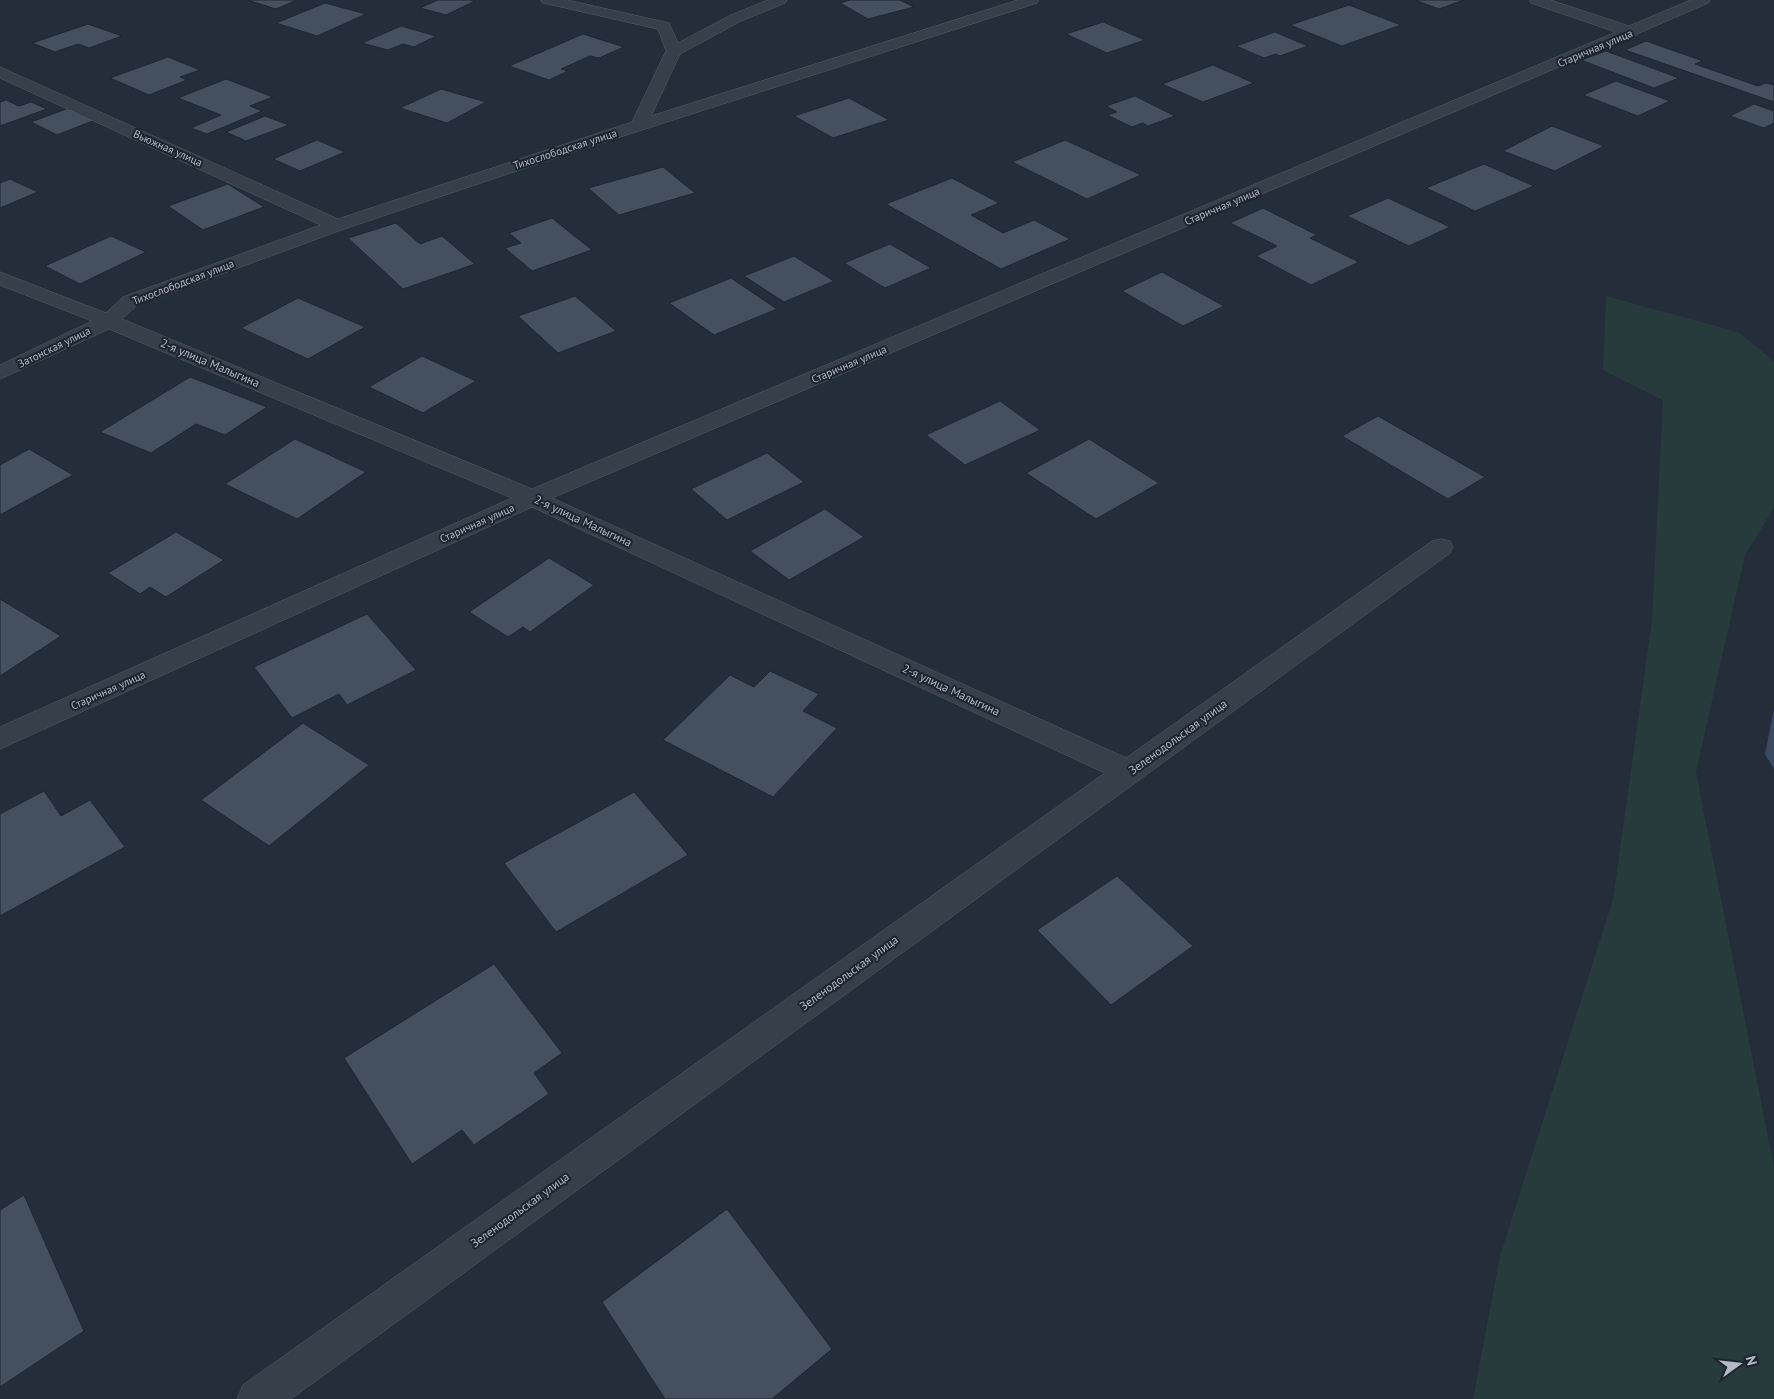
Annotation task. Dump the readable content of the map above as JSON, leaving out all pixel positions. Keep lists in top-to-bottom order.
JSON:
{
  "streets": {
    "street": [
      "Старичная улица",
      "Вьюжная улица",
      "Тихослободская улица",
      "Затонская улица",
      "2-я улица Малыгина",
      "Зеленодольская улица"
    ]
  },
  "crossings": [
    ["Старичная улица", "2-я улица Малыгина"],
    ["Вьюжная улица", "Тихослободская улица"],
    ["Тихослободская улица", "Затонская улица"],
    ["Тихослободская улица", "2-я улица Малыгина"],
    ["Затонская улица", "2-я улица Малыгина"],
    ["2-я улица Малыгина", "Зеленодольская улица"]
  ],
  "north": "right"
}
